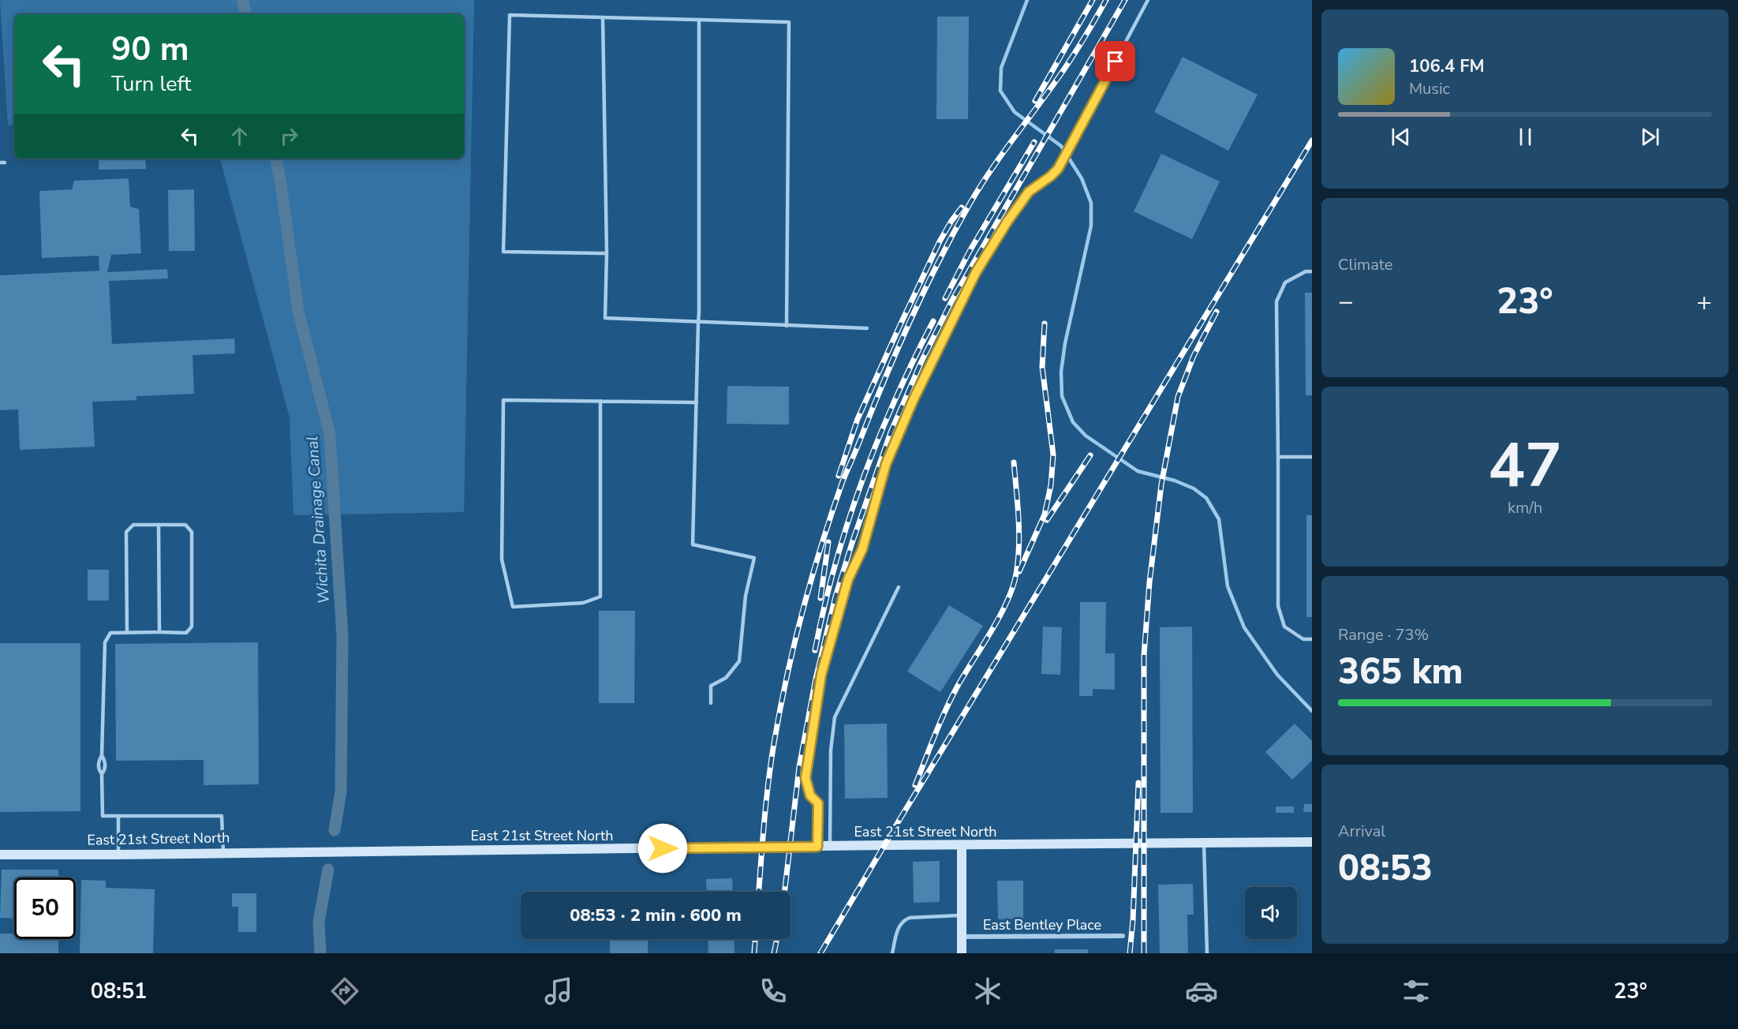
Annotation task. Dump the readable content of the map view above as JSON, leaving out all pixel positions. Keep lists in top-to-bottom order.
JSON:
{
  "streets": {
    "main road": ["East 21st Street North"],
    "street": ["East Bentley Place"]
  },
  "water": ["Wichita Drainage Canal"],
  "page": {
    "turn": ["90 m", "Turn left"],
    "song": ["106.4 FM", "Music"],
    "tile": [
      "Climate",
      ["47", "km/h"],
      ["Range · 73%", "365 km"],
      ["Arrival", "08:53"]
    ],
    "heat": ["−", "23°", "+"],
    "limit": "50",
    "trip": "08:53 · 2 min · 600 m",
    "tabs": ["08:51", "23°"]
  }
}
